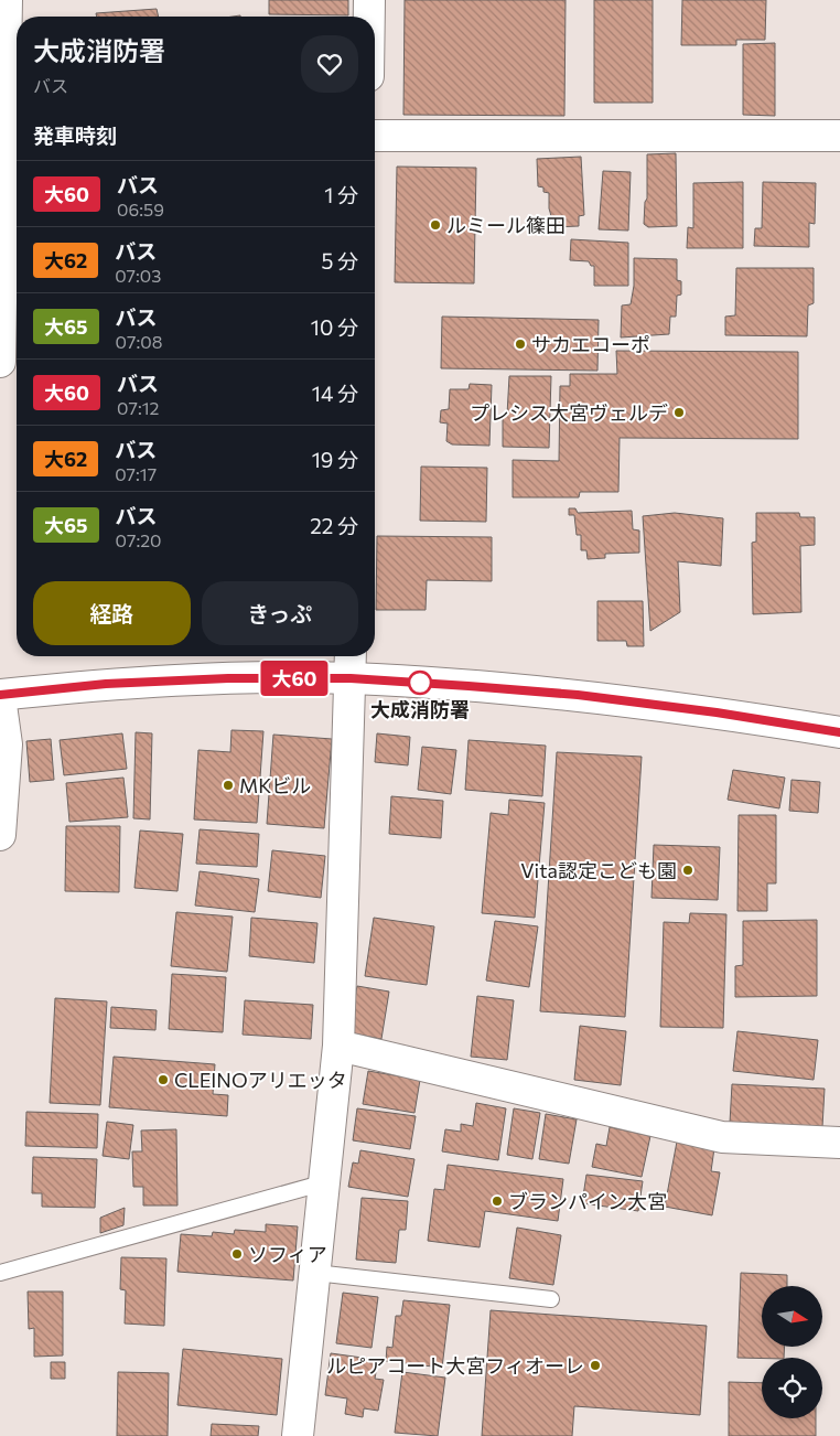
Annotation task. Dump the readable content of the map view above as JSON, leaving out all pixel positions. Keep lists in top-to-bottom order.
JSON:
{
  "places": [
    "ルミール篠田",
    "サカエコーポ",
    "プレシス大宮ヴェルデ",
    "大成消防署",
    "MKビル",
    "Vita認定こども園",
    "CLEINOアリエッタ",
    "ブランパイン大宮",
    "ソフィア",
    "ルピアコート大宮フィオーレ"
  ],
  "lines": ["bus line 大60"],
  "north": "right",
  "page": {
    "on_map": "大60",
    "heading": [
      ["大成消防署", "バス"],
      "発車時刻"
    ],
    "list": [
      {
        "mark": "大60",
        "name": "バス",
        "note": "06:59",
        "value": "1 分"
      },
      {
        "mark": "大62",
        "name": "バス",
        "note": "07:03",
        "value": "5 分"
      },
      {
        "mark": "大65",
        "name": "バス",
        "note": "07:08",
        "value": "10 分"
      },
      {
        "mark": "大60",
        "name": "バス",
        "note": "07:12",
        "value": "14 分"
      },
      {
        "mark": "大62",
        "name": "バス",
        "note": "07:17",
        "value": "19 分"
      },
      {
        "mark": "大65",
        "name": "バス",
        "note": "07:20",
        "value": "22 分"
      }
    ],
    "buttons": ["経路", "きっぷ"]
  }
}
